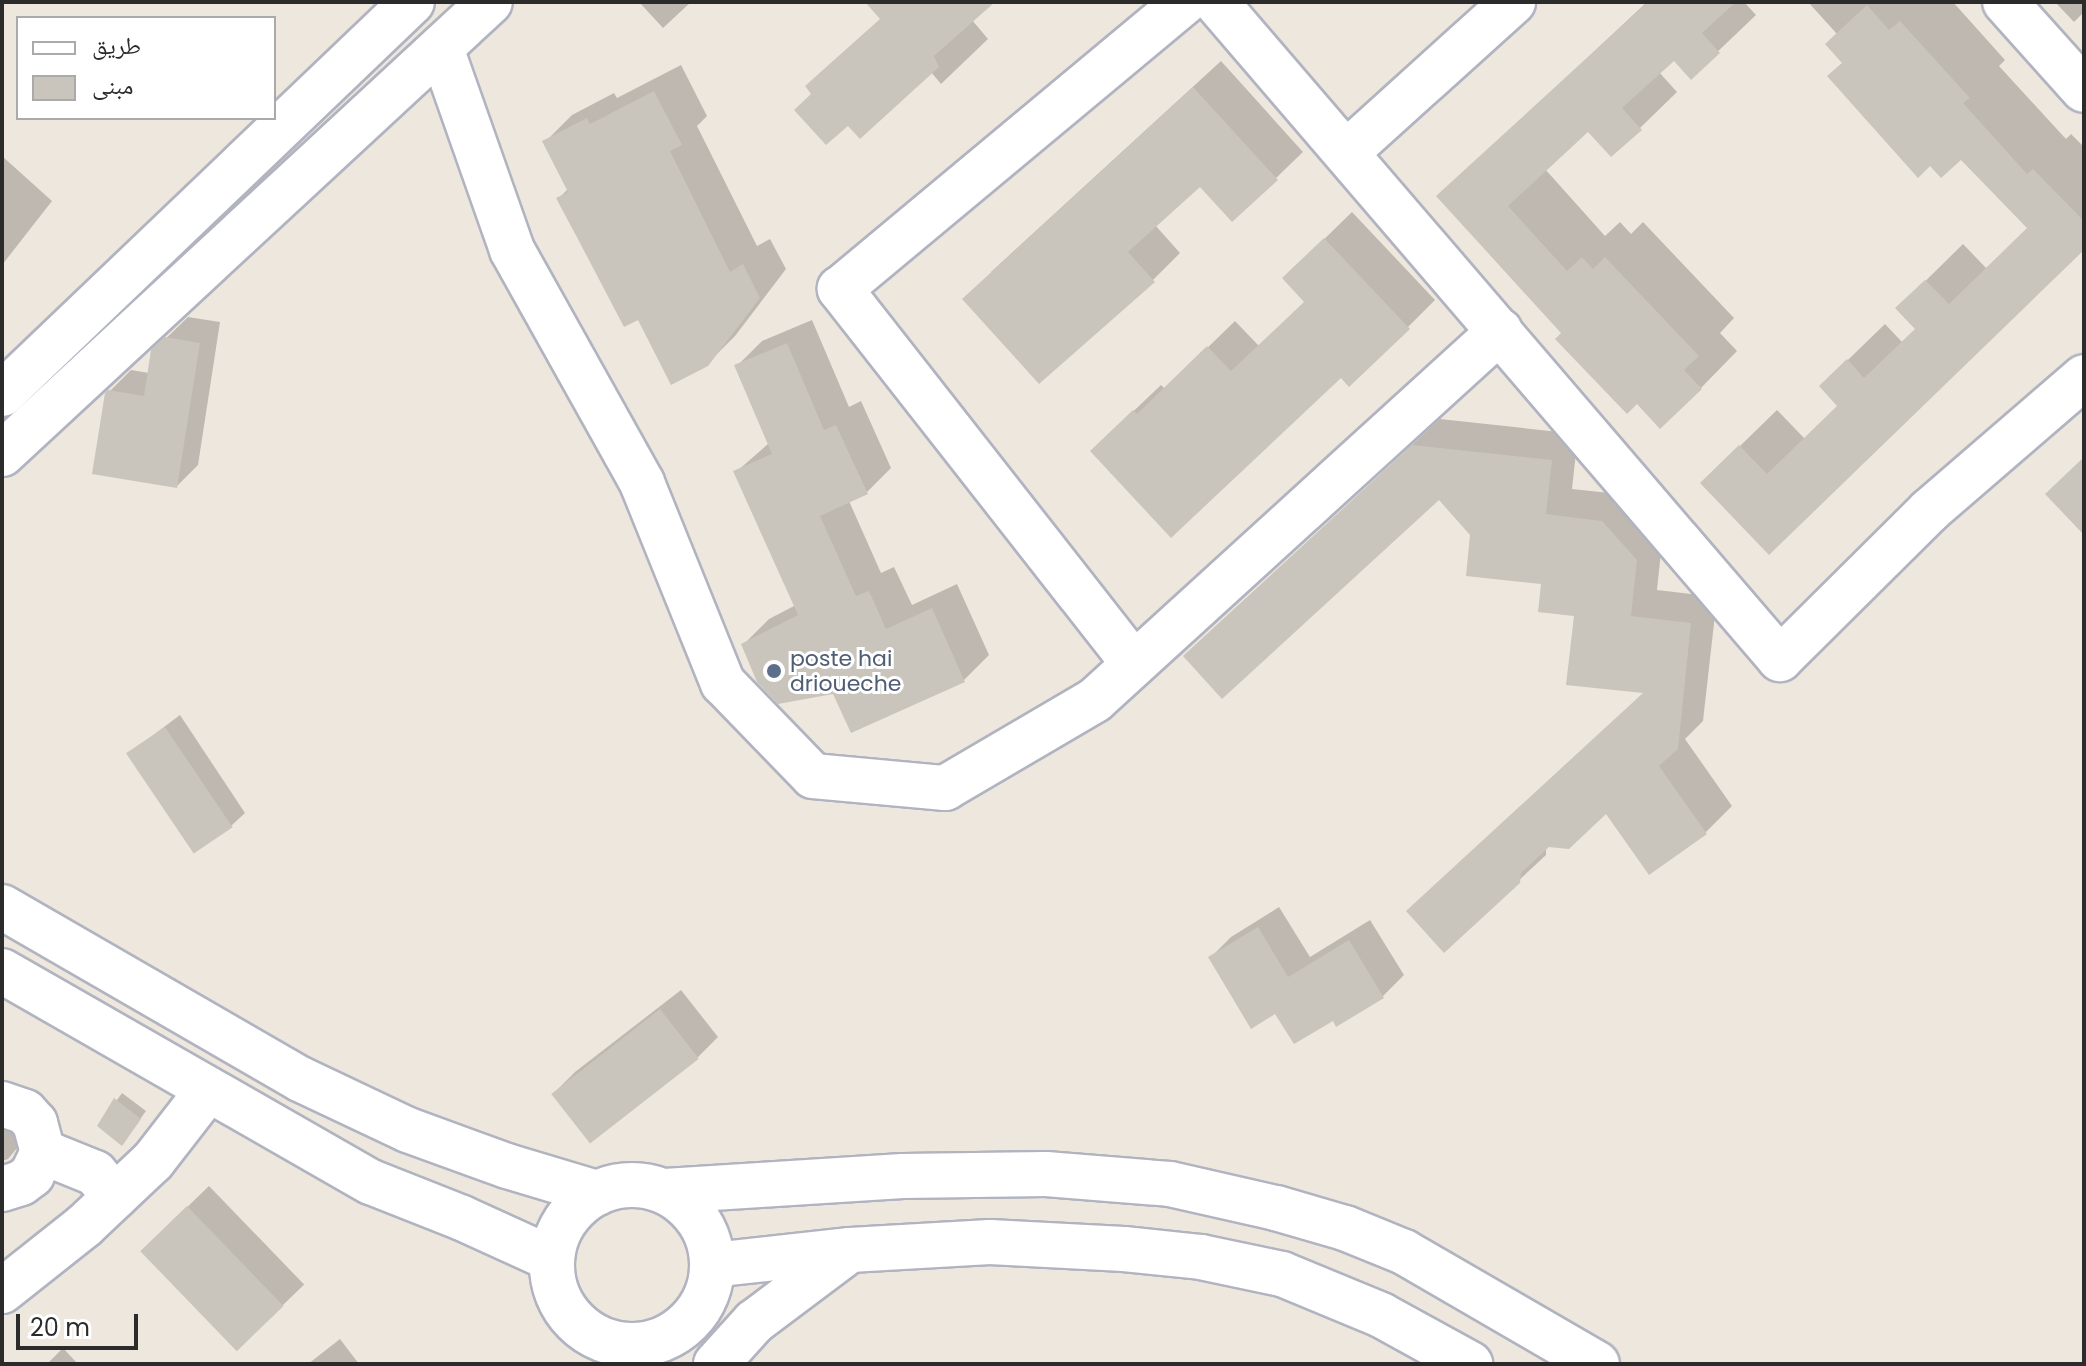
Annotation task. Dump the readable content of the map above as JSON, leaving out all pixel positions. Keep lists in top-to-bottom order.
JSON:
{
  "places": ["poste hai drioueche"],
  "legend": ["طريق", "مبنى"],
  "scale_bar": "20 m"
}
